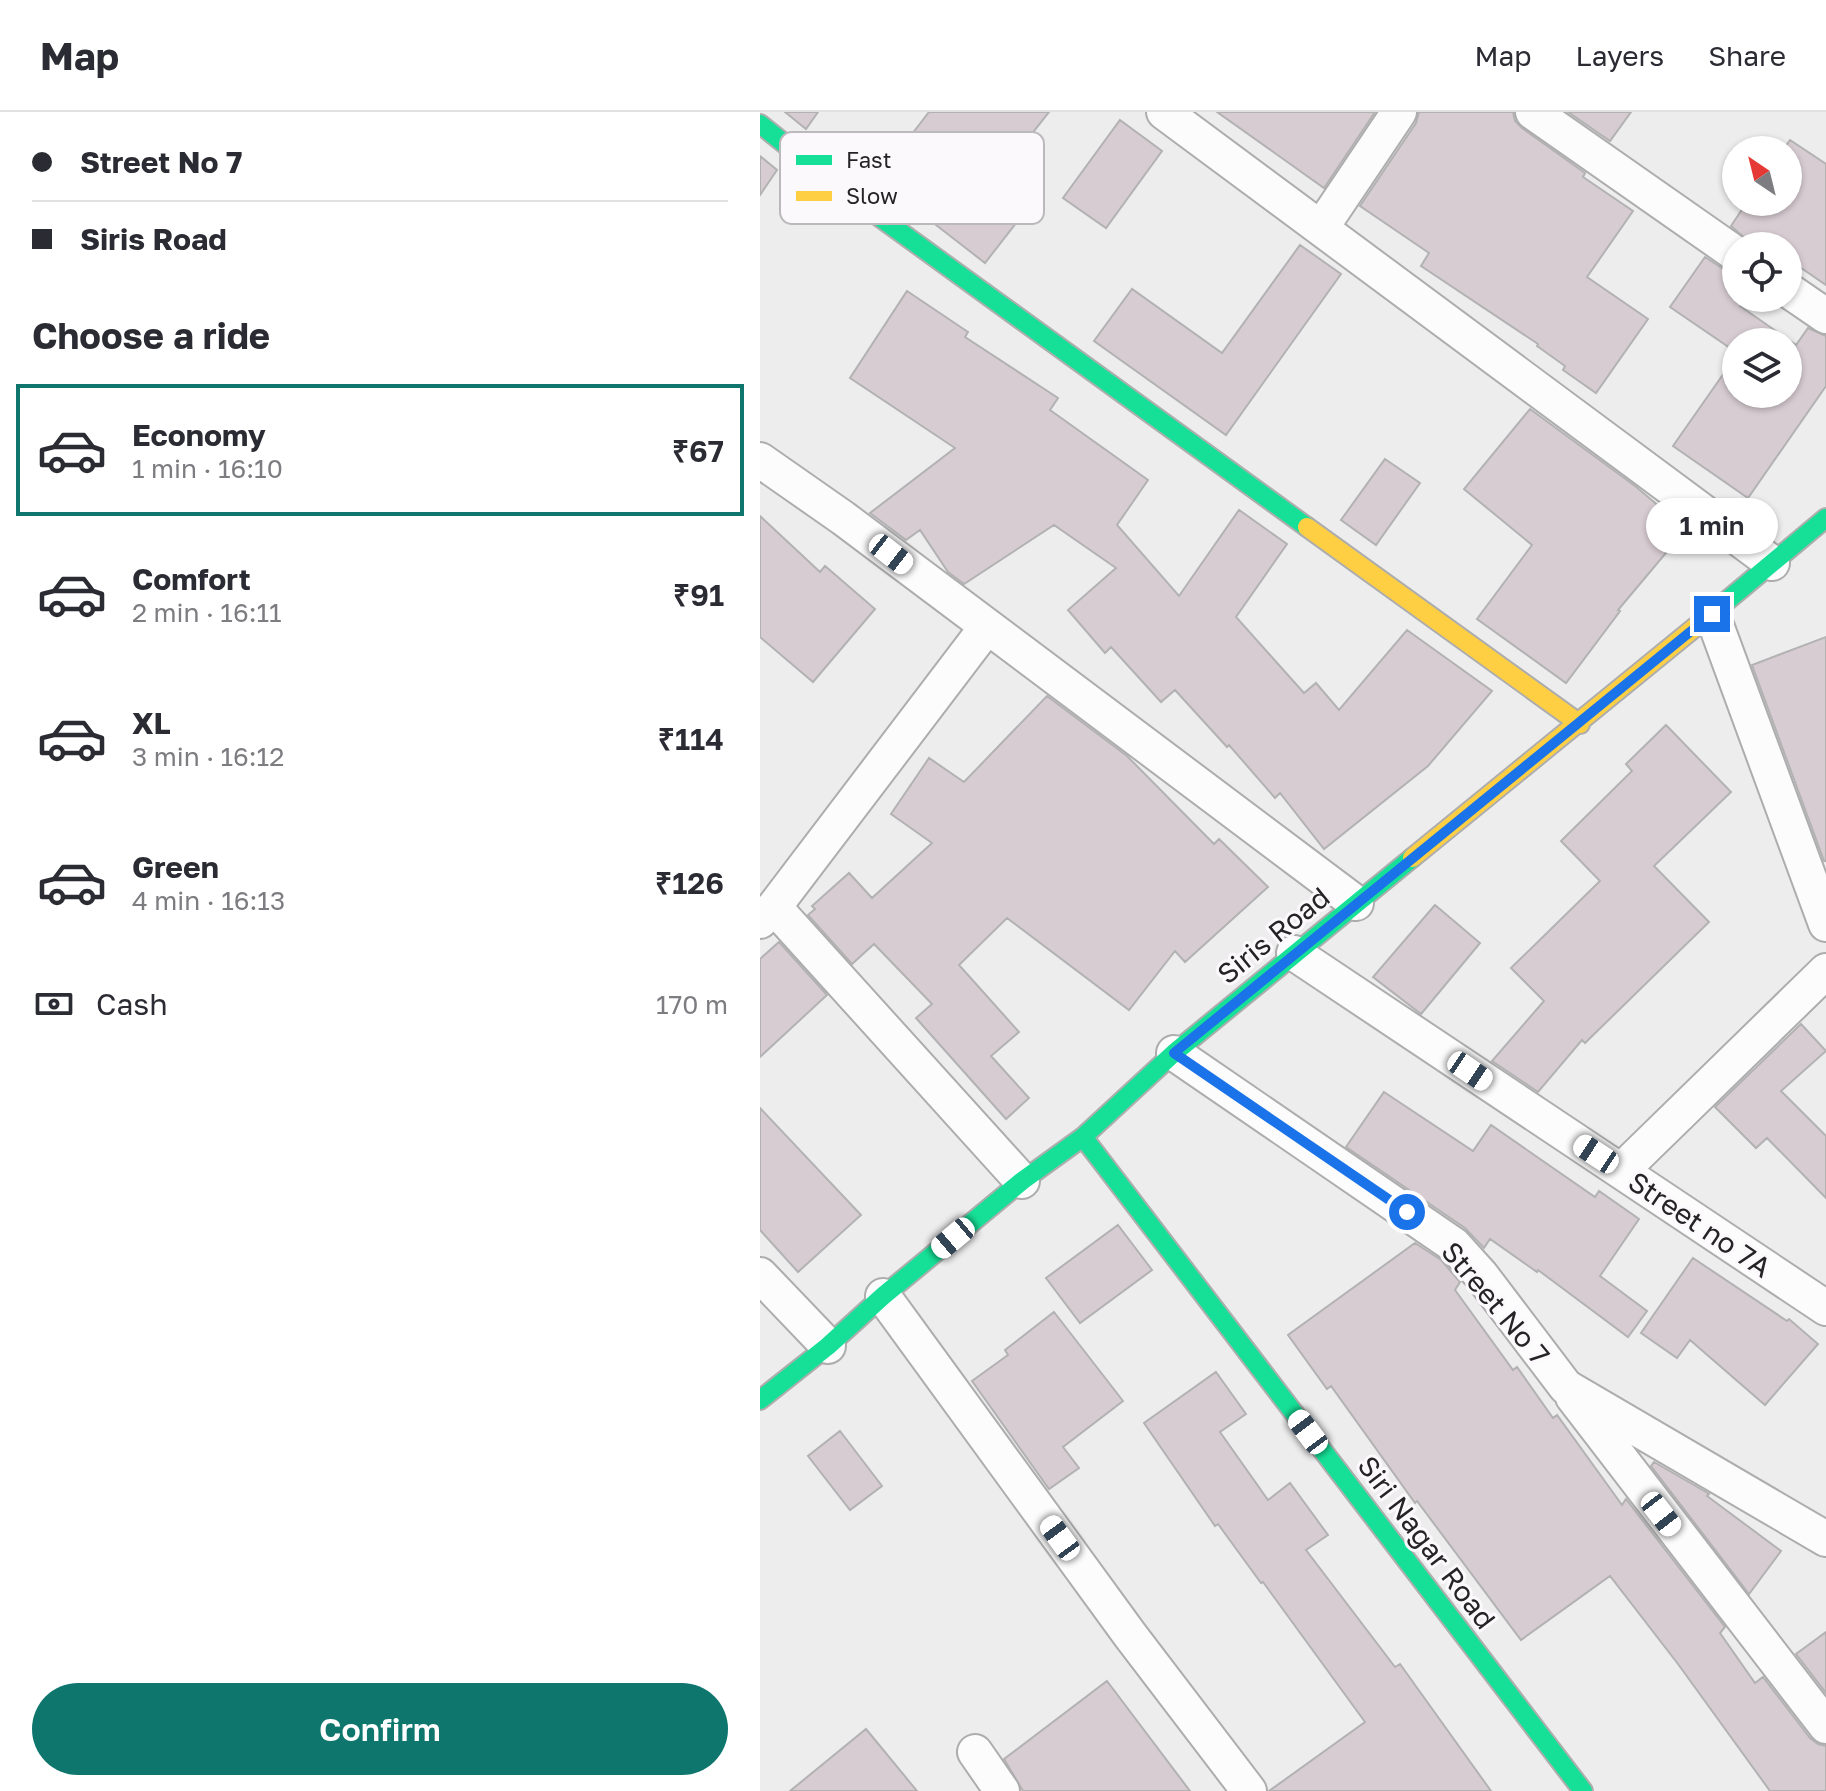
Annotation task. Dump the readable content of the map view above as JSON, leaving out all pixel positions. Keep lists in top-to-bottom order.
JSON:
{
  "streets": {
    "street": [
      "Siris Road",
      "Street no 7A",
      "Street No 7",
      "Siri Nagar Road"
    ]
  },
  "crossings": [
    ["Siris Road", "Street no 7A"],
    ["Siris Road", "Street No 7"],
    ["Siris Road", "Siri Nagar Road"]
  ],
  "legend": ["Fast", "Slow"],
  "north": "top left",
  "page": {
    "header": "Map",
    "nav": ["Map", "Layers", "Share"],
    "banner": ["Street No 7", "Siris Road"],
    "heading": "Choose a ride",
    "list": [
      {
        "name": "Economy",
        "note": "1 min · 16:10",
        "value": "₹67"
      },
      {
        "name": "Comfort",
        "note": "2 min · 16:11",
        "value": "₹91"
      },
      {
        "name": "XL",
        "note": "3 min · 16:12",
        "value": "₹114"
      },
      {
        "name": "Green",
        "note": "4 min · 16:13",
        "value": "₹126"
      }
    ],
    "bubble": "1 min",
    "pay": ["Cash", "170 m"],
    "buttons": "Confirm"
  }
}
